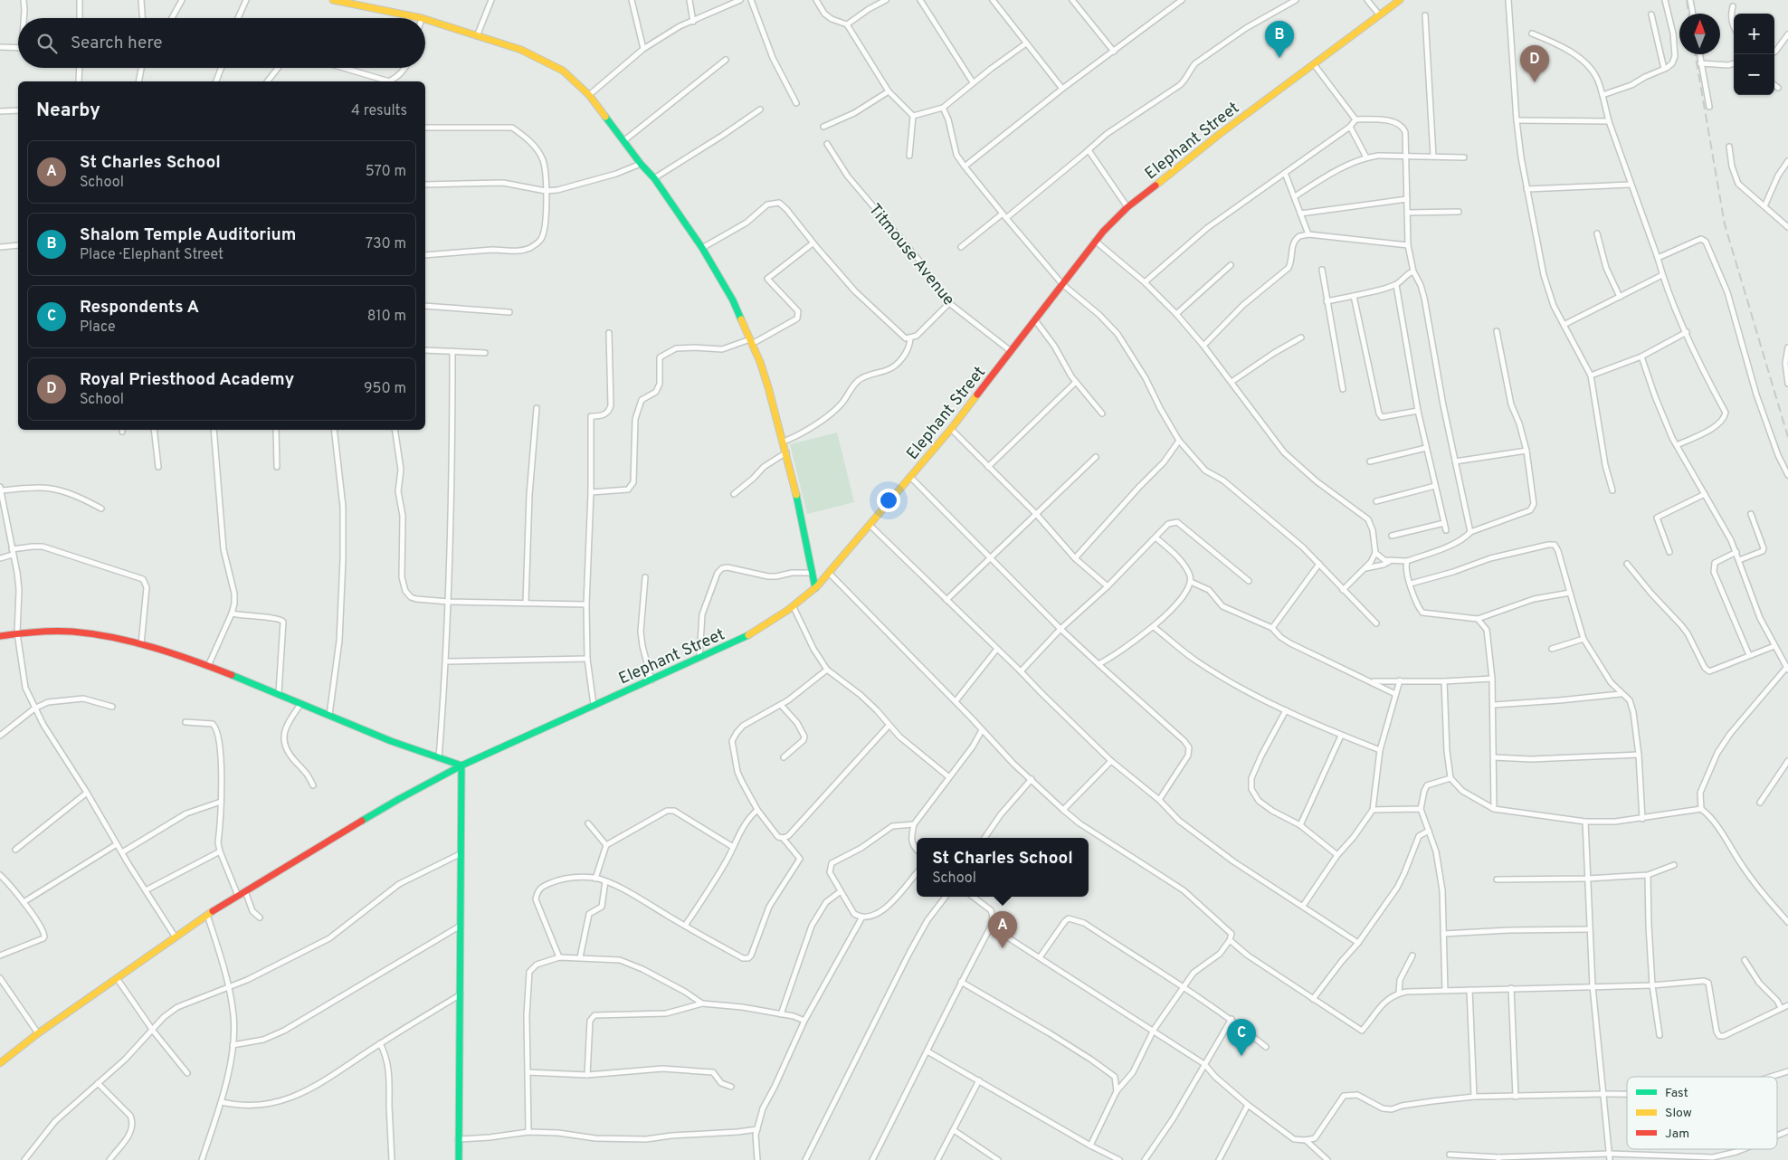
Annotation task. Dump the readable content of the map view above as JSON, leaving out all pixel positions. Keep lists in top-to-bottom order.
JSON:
{
  "streets": {
    "main road": ["Elephant Street"],
    "street": ["Titmouse Avenue"]
  },
  "crossings": [
    ["Elephant Street", "Titmouse Avenue"]
  ],
  "legend": ["Fast", "Slow", "Jam"],
  "north": "top",
  "page": {
    "map_buttons": ["+", "−"],
    "search": "Search here",
    "pins": [
      "B",
      "D",
      "A",
      "C"
    ],
    "heading": ["Nearby", "4 results"],
    "list": [
      {
        "mark": "A",
        "name": "St Charles School",
        "note": "School",
        "value": "570 m"
      },
      {
        "mark": "B",
        "name": "Shalom Temple Auditorium",
        "note": "Place · Elephant Street",
        "value": "730 m"
      },
      {
        "mark": "C",
        "name": "Respondents A",
        "note": "Place",
        "value": "810 m"
      },
      {
        "mark": "D",
        "name": "Royal Priesthood Academy",
        "note": "School",
        "value": "950 m"
      }
    ],
    "popup": ["St Charles School", "School"]
  }
}
